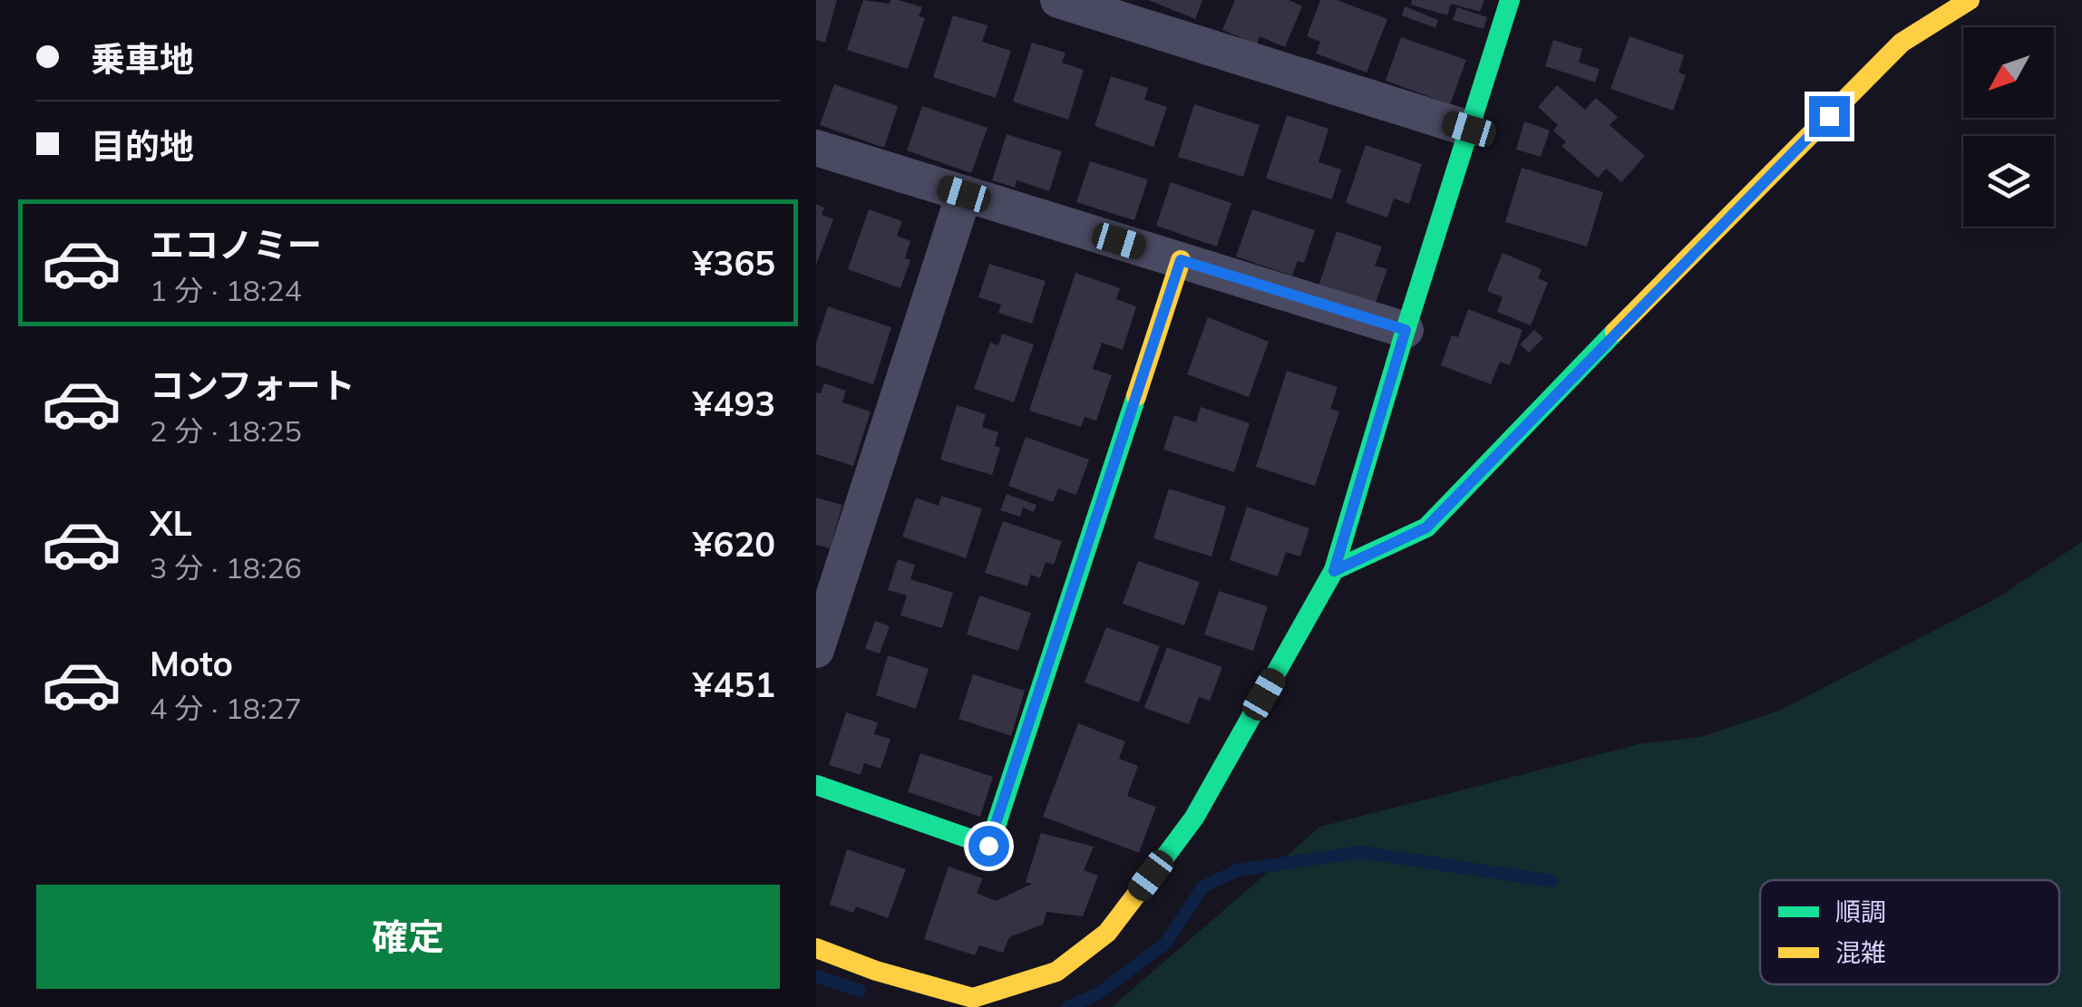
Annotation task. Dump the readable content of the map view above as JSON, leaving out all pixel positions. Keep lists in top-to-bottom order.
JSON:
{
  "legend": ["順調", "混雑"],
  "north": "bottom left",
  "page": {
    "banner": ["乗車地", "目的地"],
    "list": [
      {
        "name": "エコノミー",
        "note": "1 分 · 18:24",
        "value": "¥365"
      },
      {
        "name": "コンフォート",
        "note": "2 分 · 18:25",
        "value": "¥493"
      },
      {
        "name": "XL",
        "note": "3 分 · 18:26",
        "value": "¥620"
      },
      {
        "name": "Moto",
        "note": "4 分 · 18:27",
        "value": "¥451"
      }
    ],
    "buttons": "確定"
  }
}
